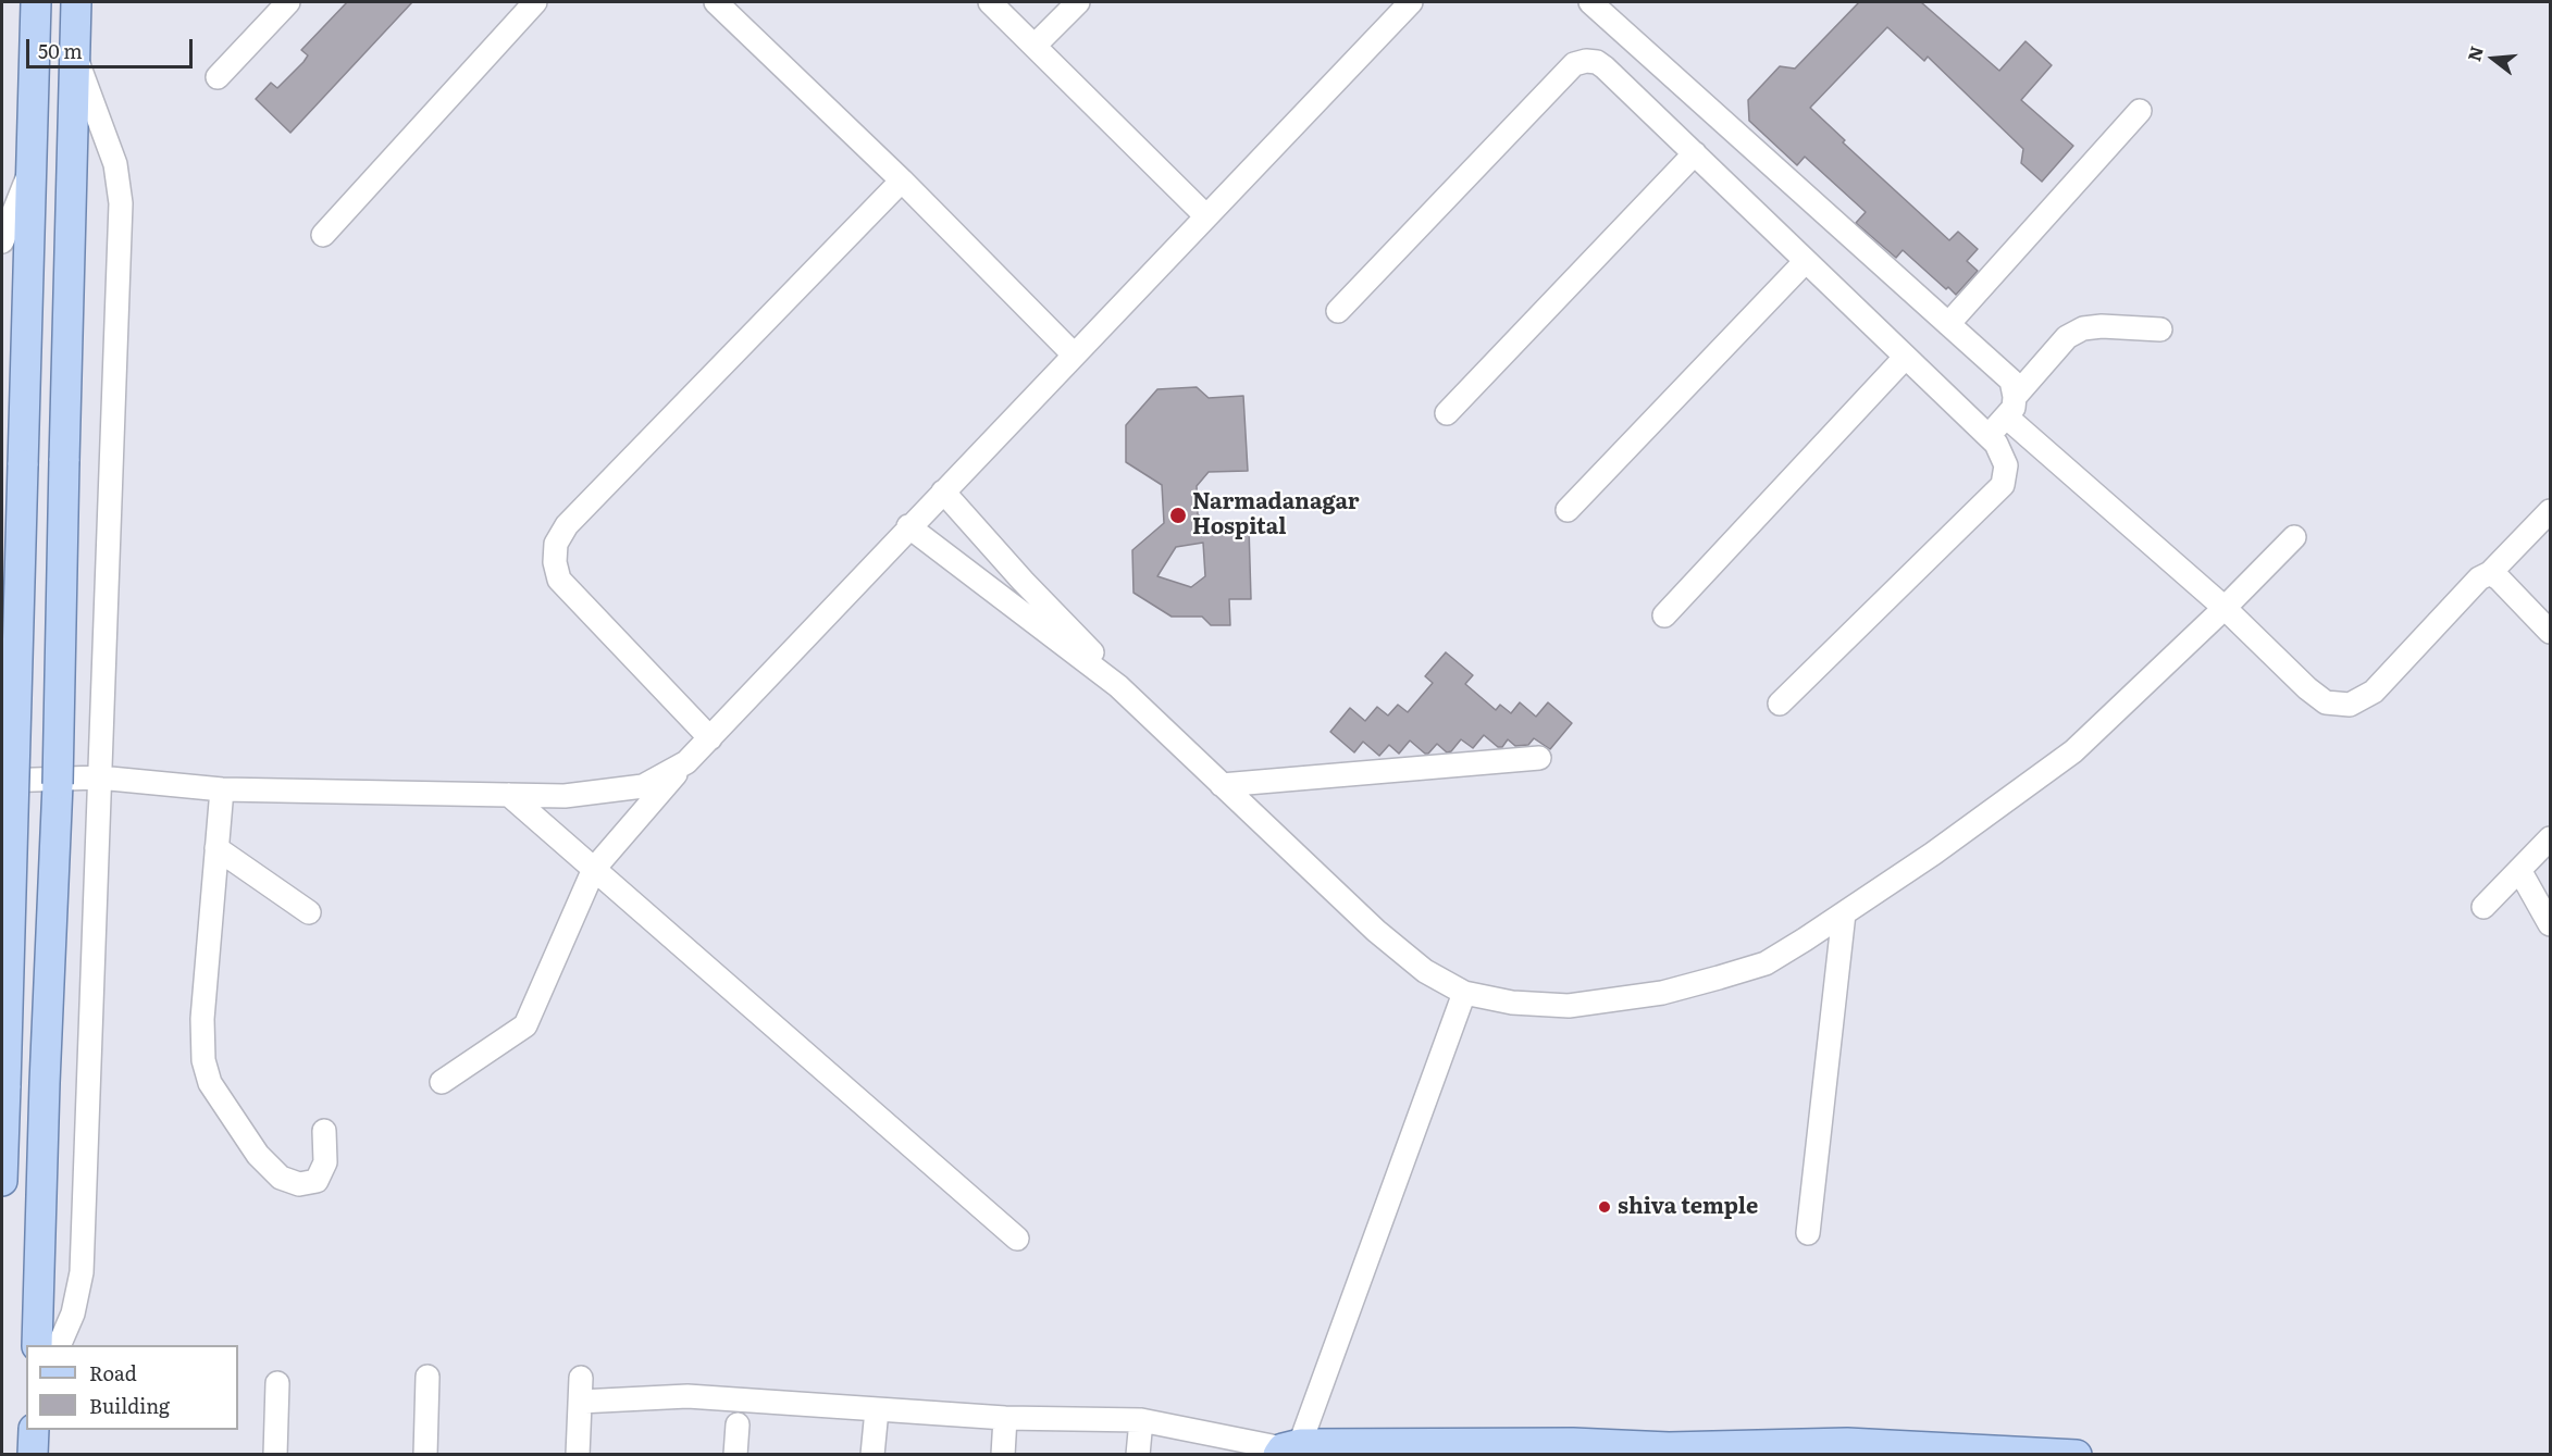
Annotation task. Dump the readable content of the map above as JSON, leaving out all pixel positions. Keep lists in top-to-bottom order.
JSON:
{
  "places": ["Narmadanagar Hospital", "shiva temple"],
  "legend": ["Road", "Building"],
  "scale_bar": "50 m",
  "north": "left"
}
